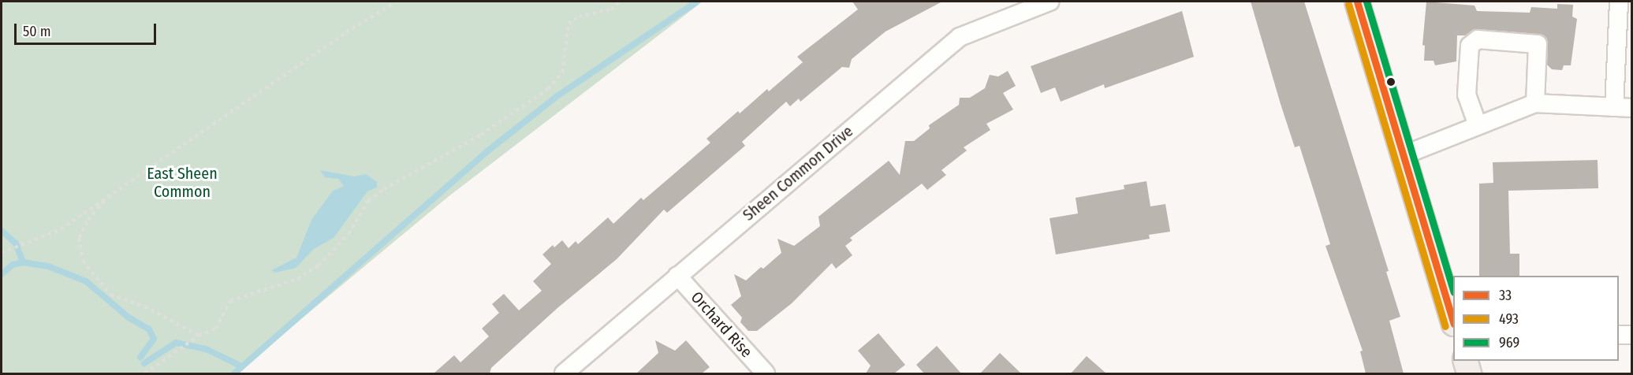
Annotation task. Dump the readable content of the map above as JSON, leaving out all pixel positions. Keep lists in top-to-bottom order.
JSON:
{
  "streets": {
    "street": ["Sheen Common Drive", "Orchard Rise"]
  },
  "crossings": [
    ["Sheen Common Drive", "Orchard Rise"]
  ],
  "parks": ["East Sheen Common"],
  "lines": ["transit line 33", "transit line 969", "transit line 493"],
  "legend": ["33", "493", "969"],
  "scale_bar": "50 m"
}
